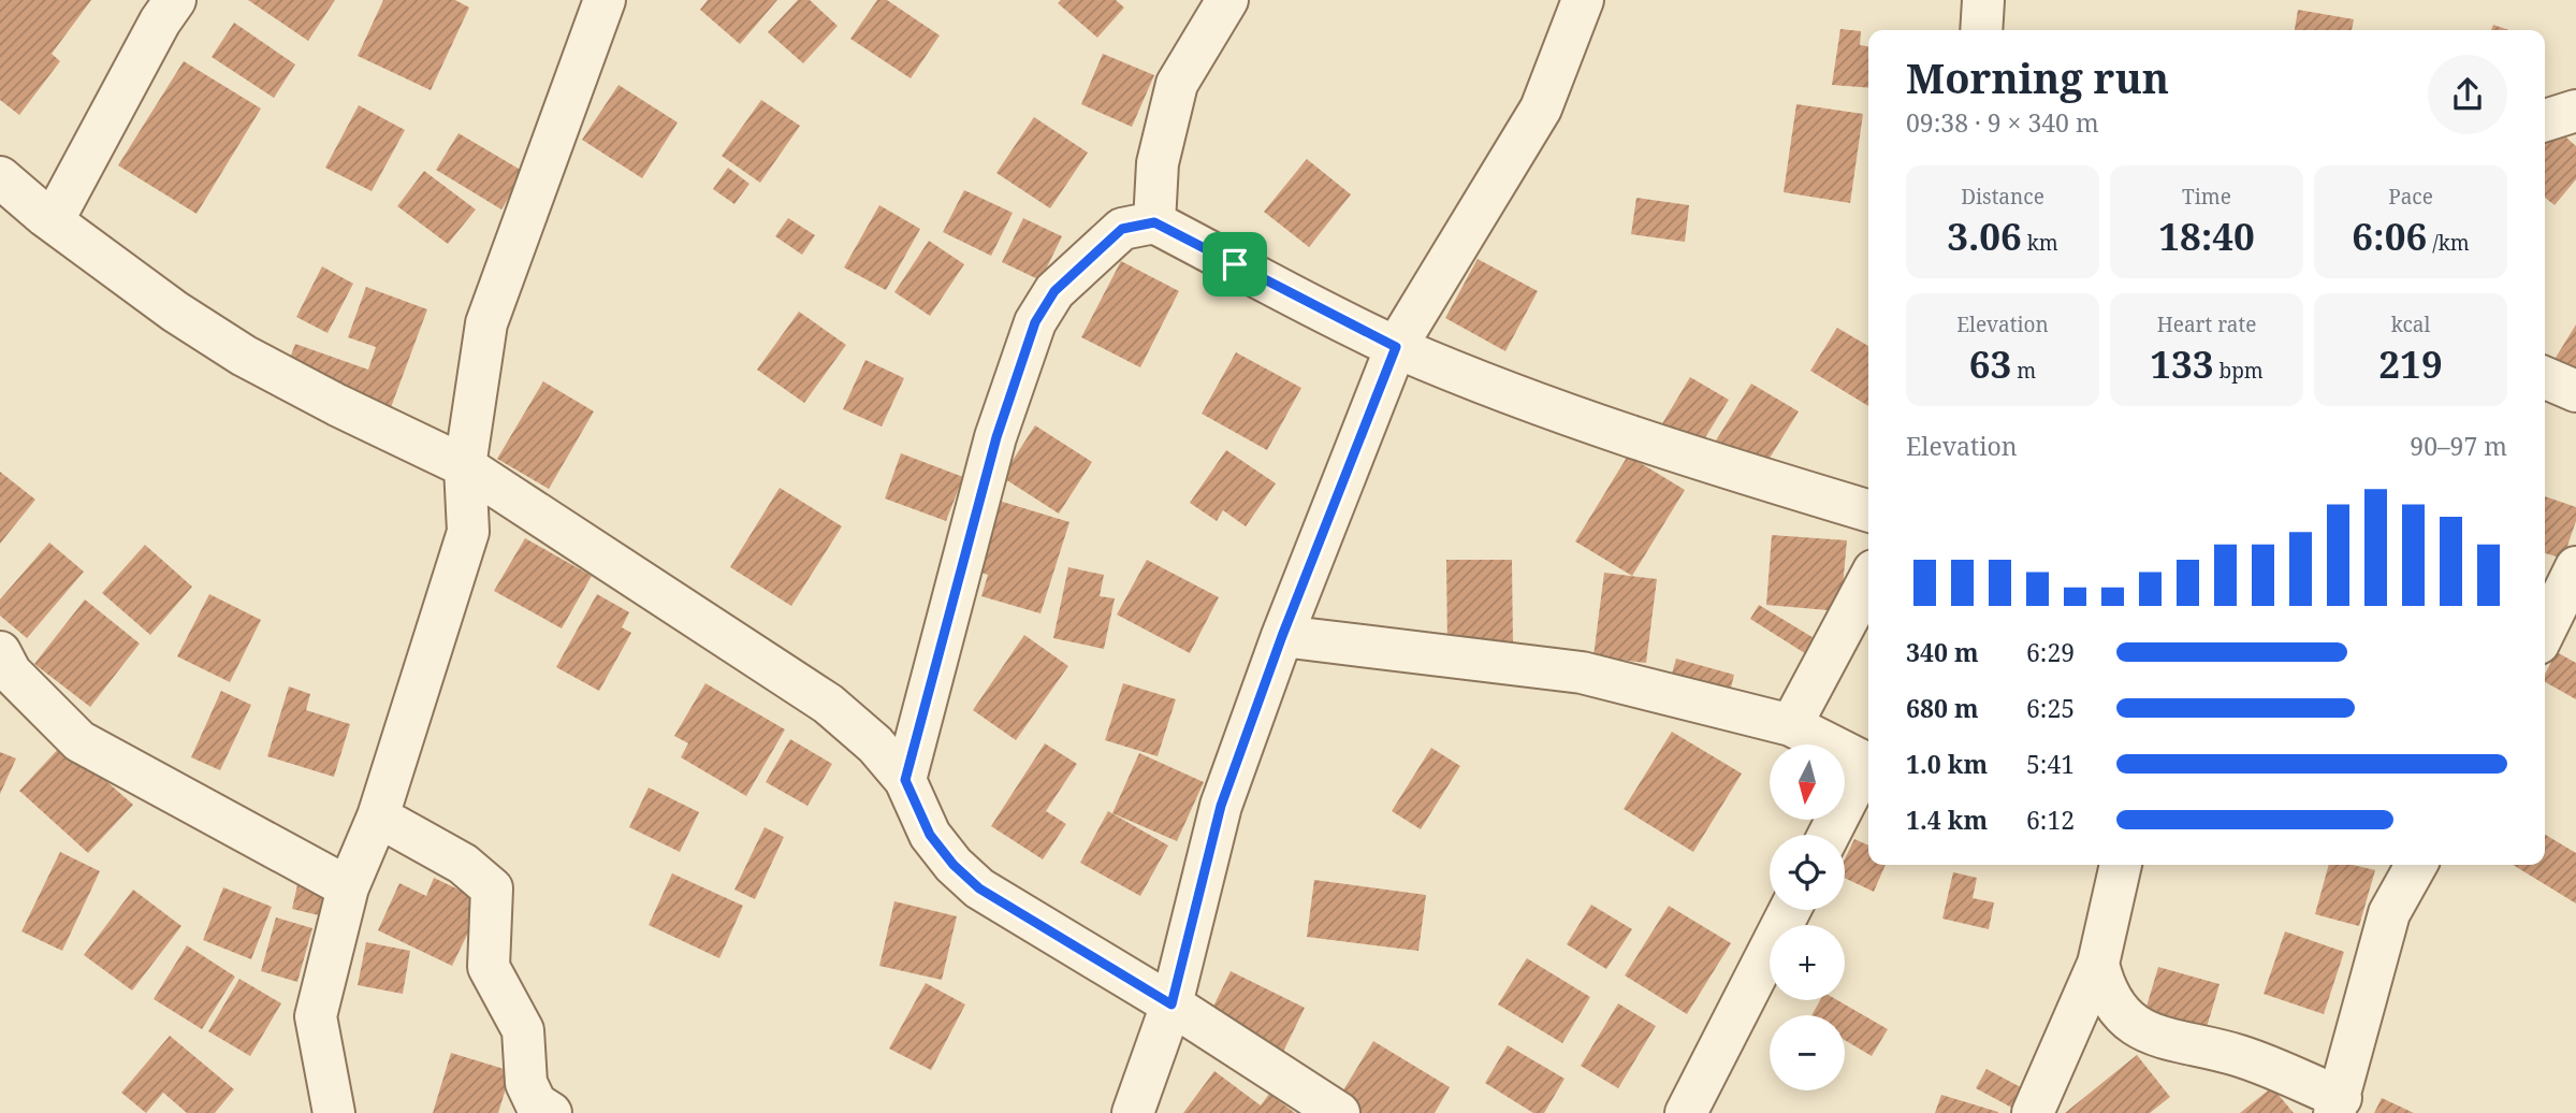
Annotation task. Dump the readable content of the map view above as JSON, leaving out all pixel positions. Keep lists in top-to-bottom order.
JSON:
{
  "north": "bottom",
  "page": {
    "heading": ["Morning run", "09:38 · 9 × 340 m"],
    "stats": [
      ["Distance", "3.06 km"],
      ["Time", "18:40"],
      ["Pace", "6:06 /km"],
      ["Elevation", "63 m"],
      ["Heart rate", "133 bpm"],
      ["kcal", "219"]
    ],
    "chart": ["Elevation", "90–97 m"],
    "list": [
      {
        "name": "340 m",
        "note": "6:29"
      },
      {
        "name": "680 m",
        "note": "6:25"
      },
      {
        "name": "1.0 km",
        "note": "5:41"
      },
      {
        "name": "1.4 km",
        "note": "6:12"
      }
    ],
    "map_buttons": ["+", "−"]
  }
}
